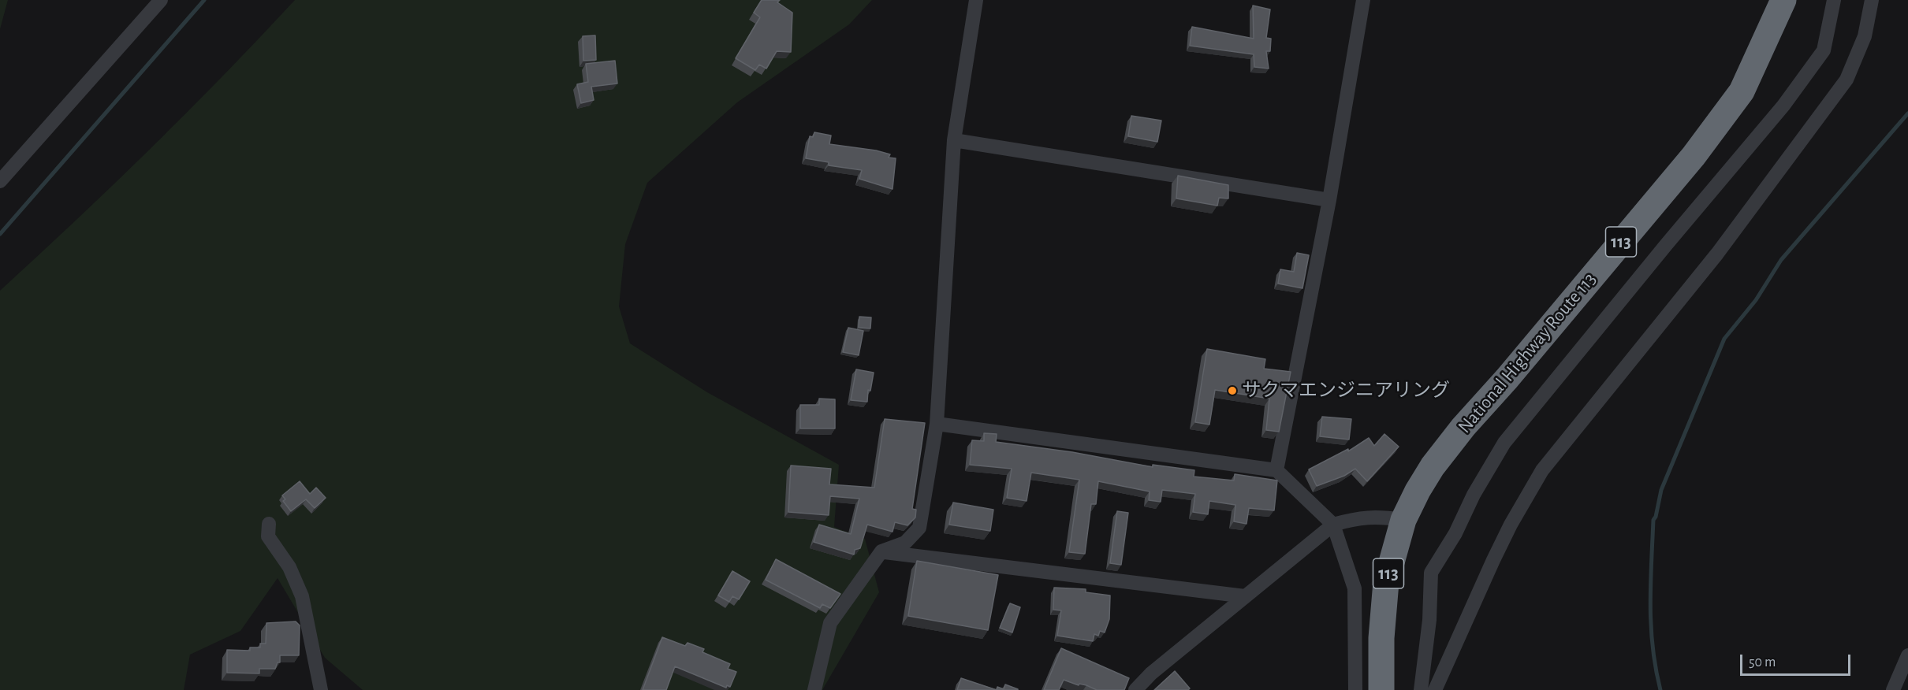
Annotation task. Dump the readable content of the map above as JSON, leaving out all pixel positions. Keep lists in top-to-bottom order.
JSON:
{
  "streets": {
    "highway": ["113", "National Highway Route 113"]
  },
  "places": ["サクマエンジニアリング"],
  "scale_bar": "50 m"
}
